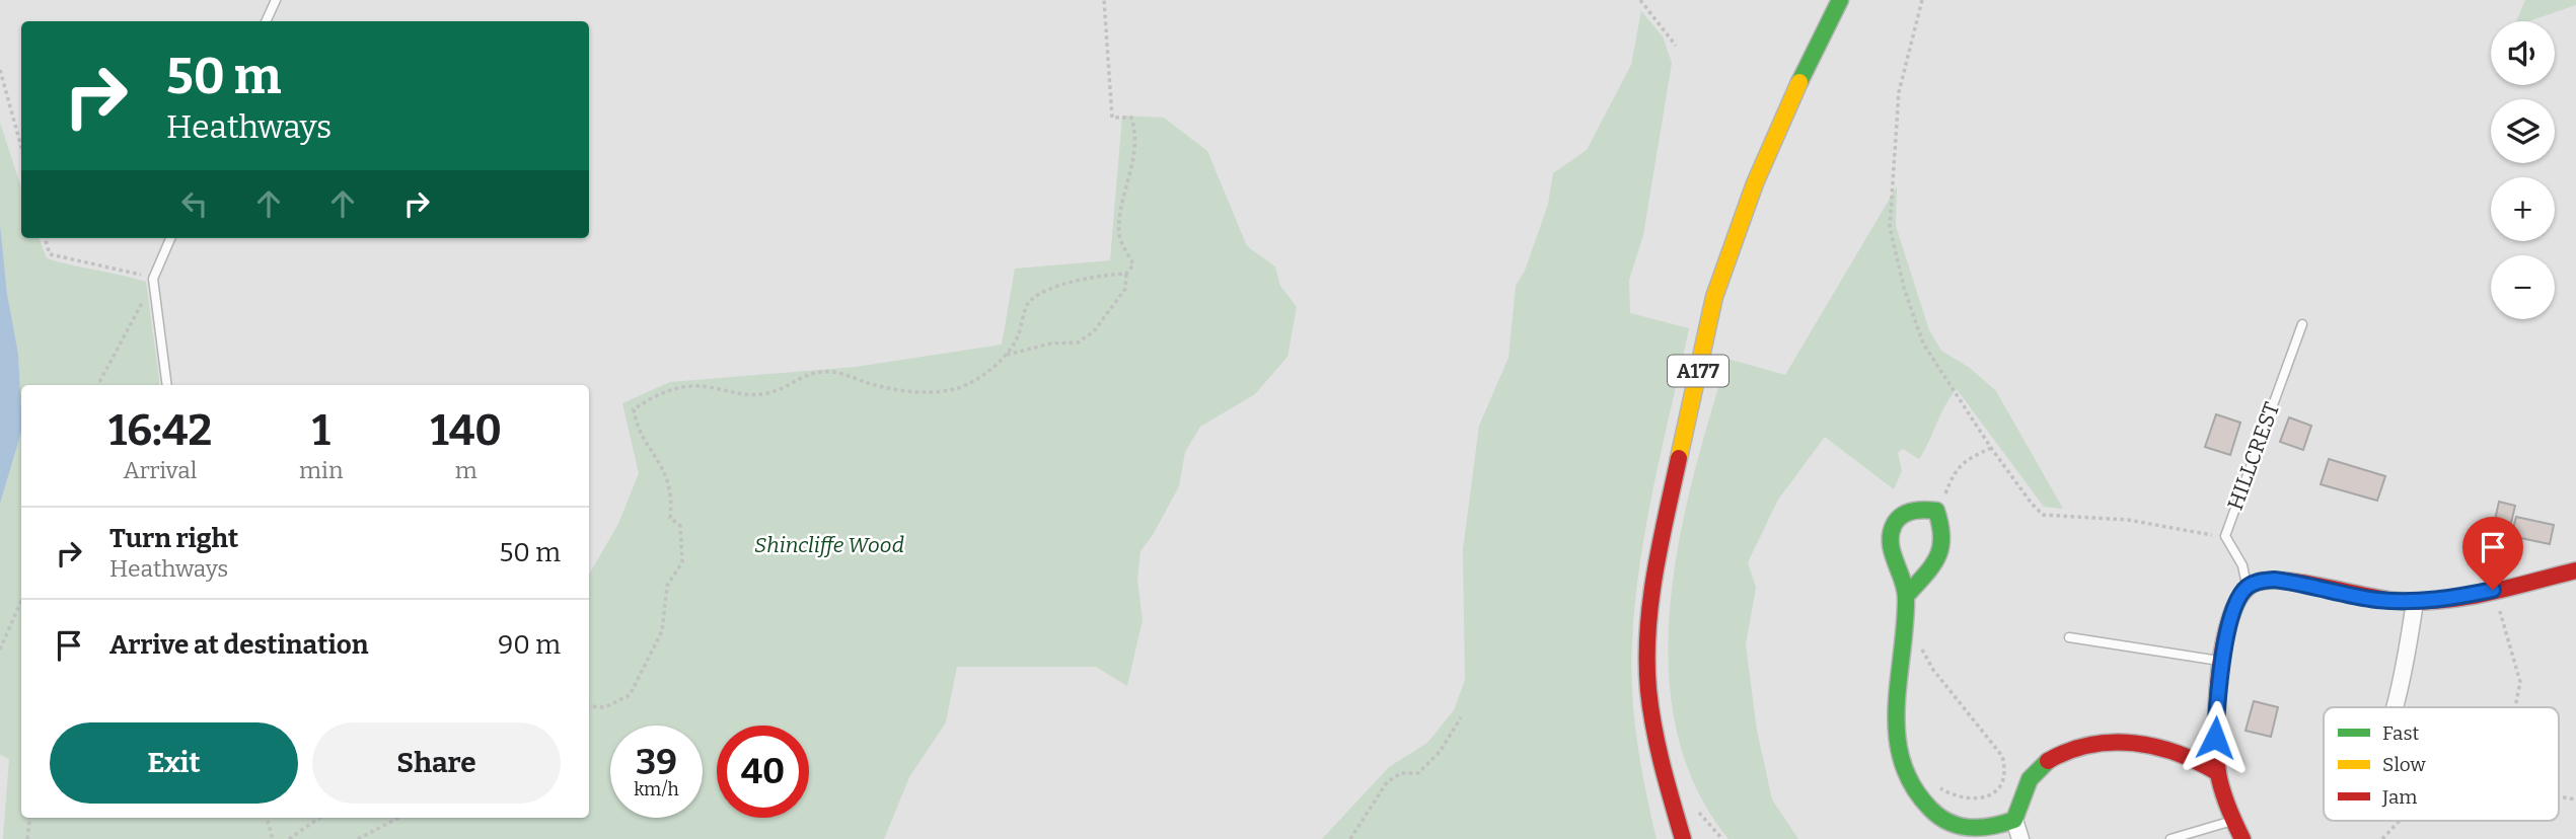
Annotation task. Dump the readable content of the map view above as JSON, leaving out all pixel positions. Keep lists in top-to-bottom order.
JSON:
{
  "streets": {
    "street": ["A177"],
    "lane": ["HILLCREST"]
  },
  "parks": ["Shincliffe Wood"],
  "legend": ["Fast", "Slow", "Jam"],
  "page": {
    "map_buttons": ["+", "−"],
    "turn": ["50 m", "Heathways"],
    "eta": [
      "16:42",
      "Arrival",
      "1",
      "min",
      "140",
      "m"
    ],
    "list": [
      {
        "name": "Turn right",
        "note": "Heathways",
        "value": "50 m"
      },
      {
        "name": "Arrive at destination",
        "value": "90 m"
      }
    ],
    "buttons": ["Exit", "Share"],
    "speed": "39 km/h",
    "limit": "40"
  }
}
